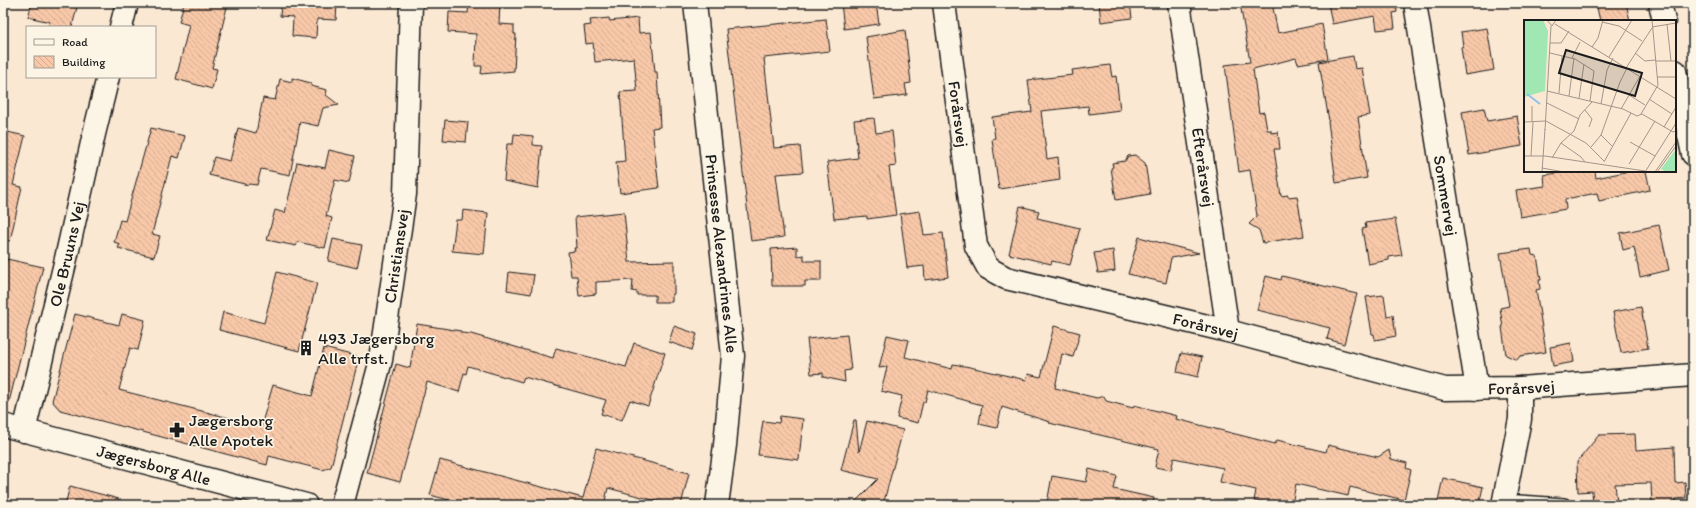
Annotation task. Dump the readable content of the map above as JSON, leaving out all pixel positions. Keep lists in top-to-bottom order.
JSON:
{
  "streets": {
    "street": [
      "Forårsvej",
      "Efterårsvej",
      "Sommervej",
      "Ole Bruuns Vej",
      "Prinsesse Alexandrines Alle",
      "Christiansvej",
      "Jægersborg Alle"
    ]
  },
  "crossings": [
    ["Forårsvej", "Efterårsvej"],
    ["Forårsvej", "Sommervej"],
    ["Ole Bruuns Vej", "Jægersborg Alle"]
  ],
  "places": {
    "building": ["493 Jægersborg Alle trfst."],
    "pharmacy": ["Jægersborg Alle Apotek"]
  },
  "legend": ["Road", "Building"]
}
